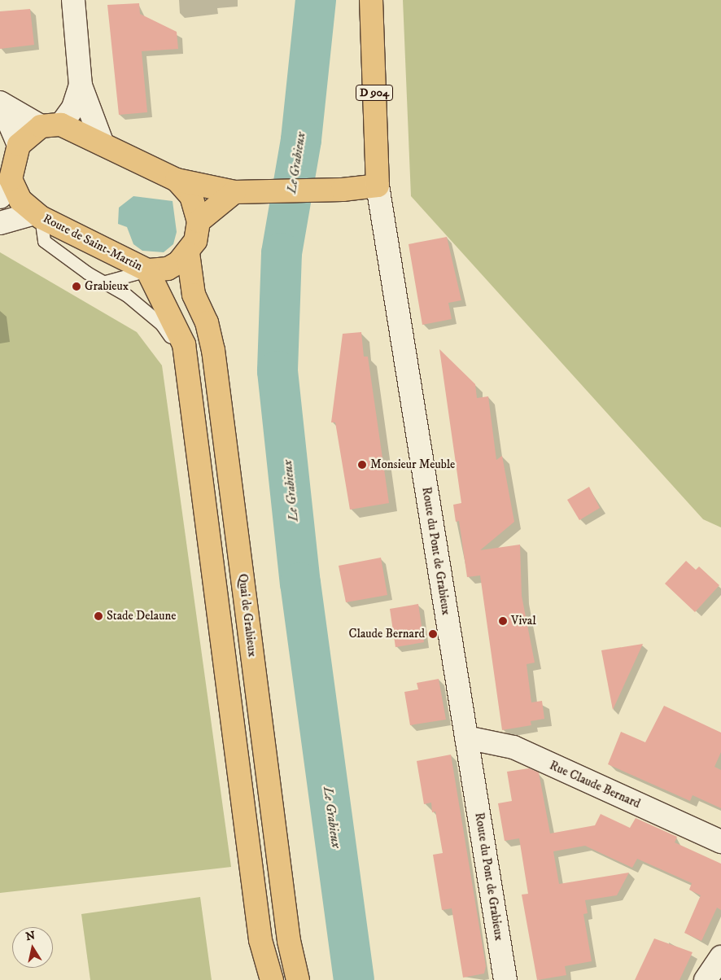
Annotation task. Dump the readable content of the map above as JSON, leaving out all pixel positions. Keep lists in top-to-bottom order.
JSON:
{
  "streets": {
    "main road": [
      "D 904",
      "Route de Saint-Martin",
      "Route du Pont de Grabieux",
      "Quai de Grabieux",
      "Rue Claude Bernard"
    ]
  },
  "crossings": [
    ["Route de Saint-Martin", "Quai de Grabieux"],
    ["Route du Pont de Grabieux", "Rue Claude Bernard"]
  ],
  "water": ["Le Grabieux"],
  "places": [
    "Grabieux",
    "Monsieur Meuble",
    "Stade Delaune",
    "Vival",
    "Claude Bernard"
  ],
  "north": "top"
}
